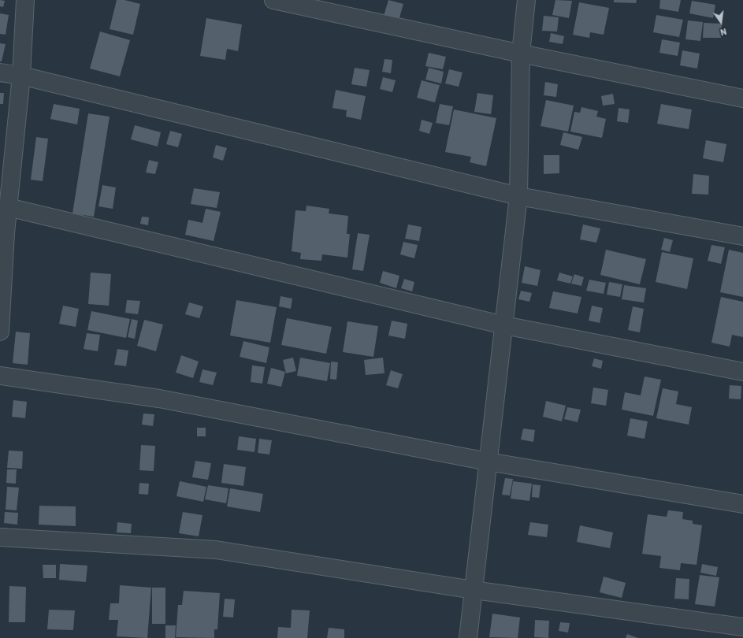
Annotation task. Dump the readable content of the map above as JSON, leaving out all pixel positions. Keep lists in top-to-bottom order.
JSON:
{
  "north": "bottom"
}
